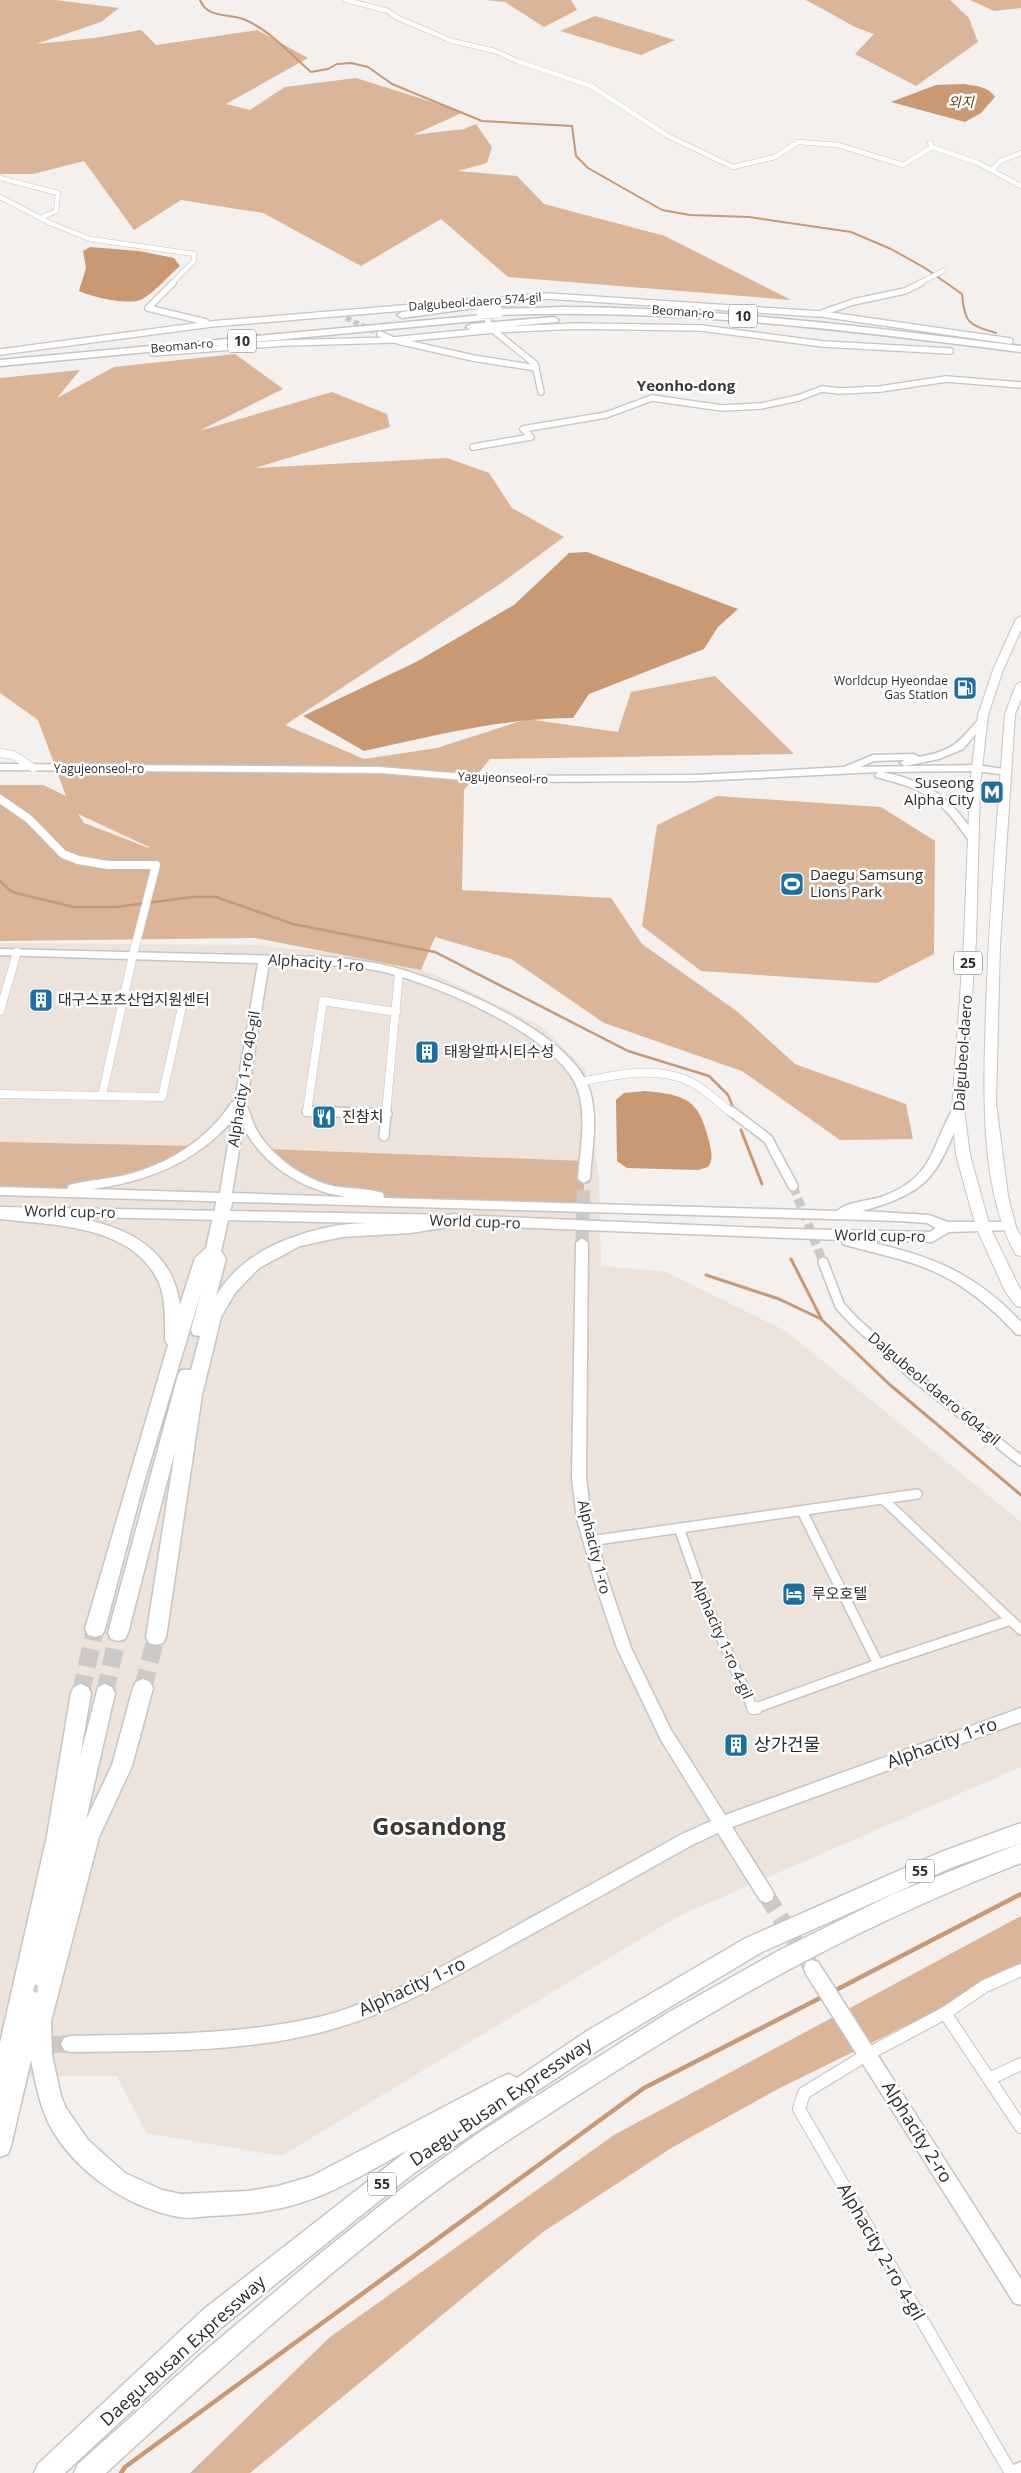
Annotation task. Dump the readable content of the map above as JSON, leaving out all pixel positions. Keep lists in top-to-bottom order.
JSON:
{
  "streets": {
    "highway": [
      "Beoman-ro",
      "10",
      "55",
      "Daegu-Busan Expressway"
    ],
    "main road": [
      "Yagujeonseol-ro",
      "Alphacity 1-ro",
      "25",
      "Dalgubeol-daero",
      "Alphacity 1-ro 40-gil",
      "World cup-ro",
      "Alphacity 2-ro"
    ],
    "street": [
      "Dalgubeol-daero 574-gil",
      "Dalgubeol-daero 604-gil",
      "Alphacity 1-ro 4-gil",
      "Alphacity 2-ro 4-gil"
    ]
  },
  "crossings": [
    ["Beoman-ro", "10"],
    ["Yagujeonseol-ro", "Dalgubeol-daero"],
    ["Alphacity 1-ro", "Alphacity 1-ro 40-gil"],
    ["Dalgubeol-daero", "World cup-ro"],
    ["Alphacity 1-ro 40-gil", "World cup-ro"],
    ["Alphacity 2-ro", "Alphacity 2-ro 4-gil"]
  ],
  "districts": ["Yeonho-dong", "Gosandong"],
  "water": ["외지"],
  "places": {
    "fuel station": ["Worldcup Hyeondae Gas Station"],
    "metro station": ["Suseong Alpha City"],
    "sports": ["Daegu Samsung Lions Park"],
    "building": ["대구스포츠산업지원센터", "태왕알파시티수성", "상가건물"],
    "restaurant": ["진참치"],
    "hotel": ["루오호텔"]
  }
}
